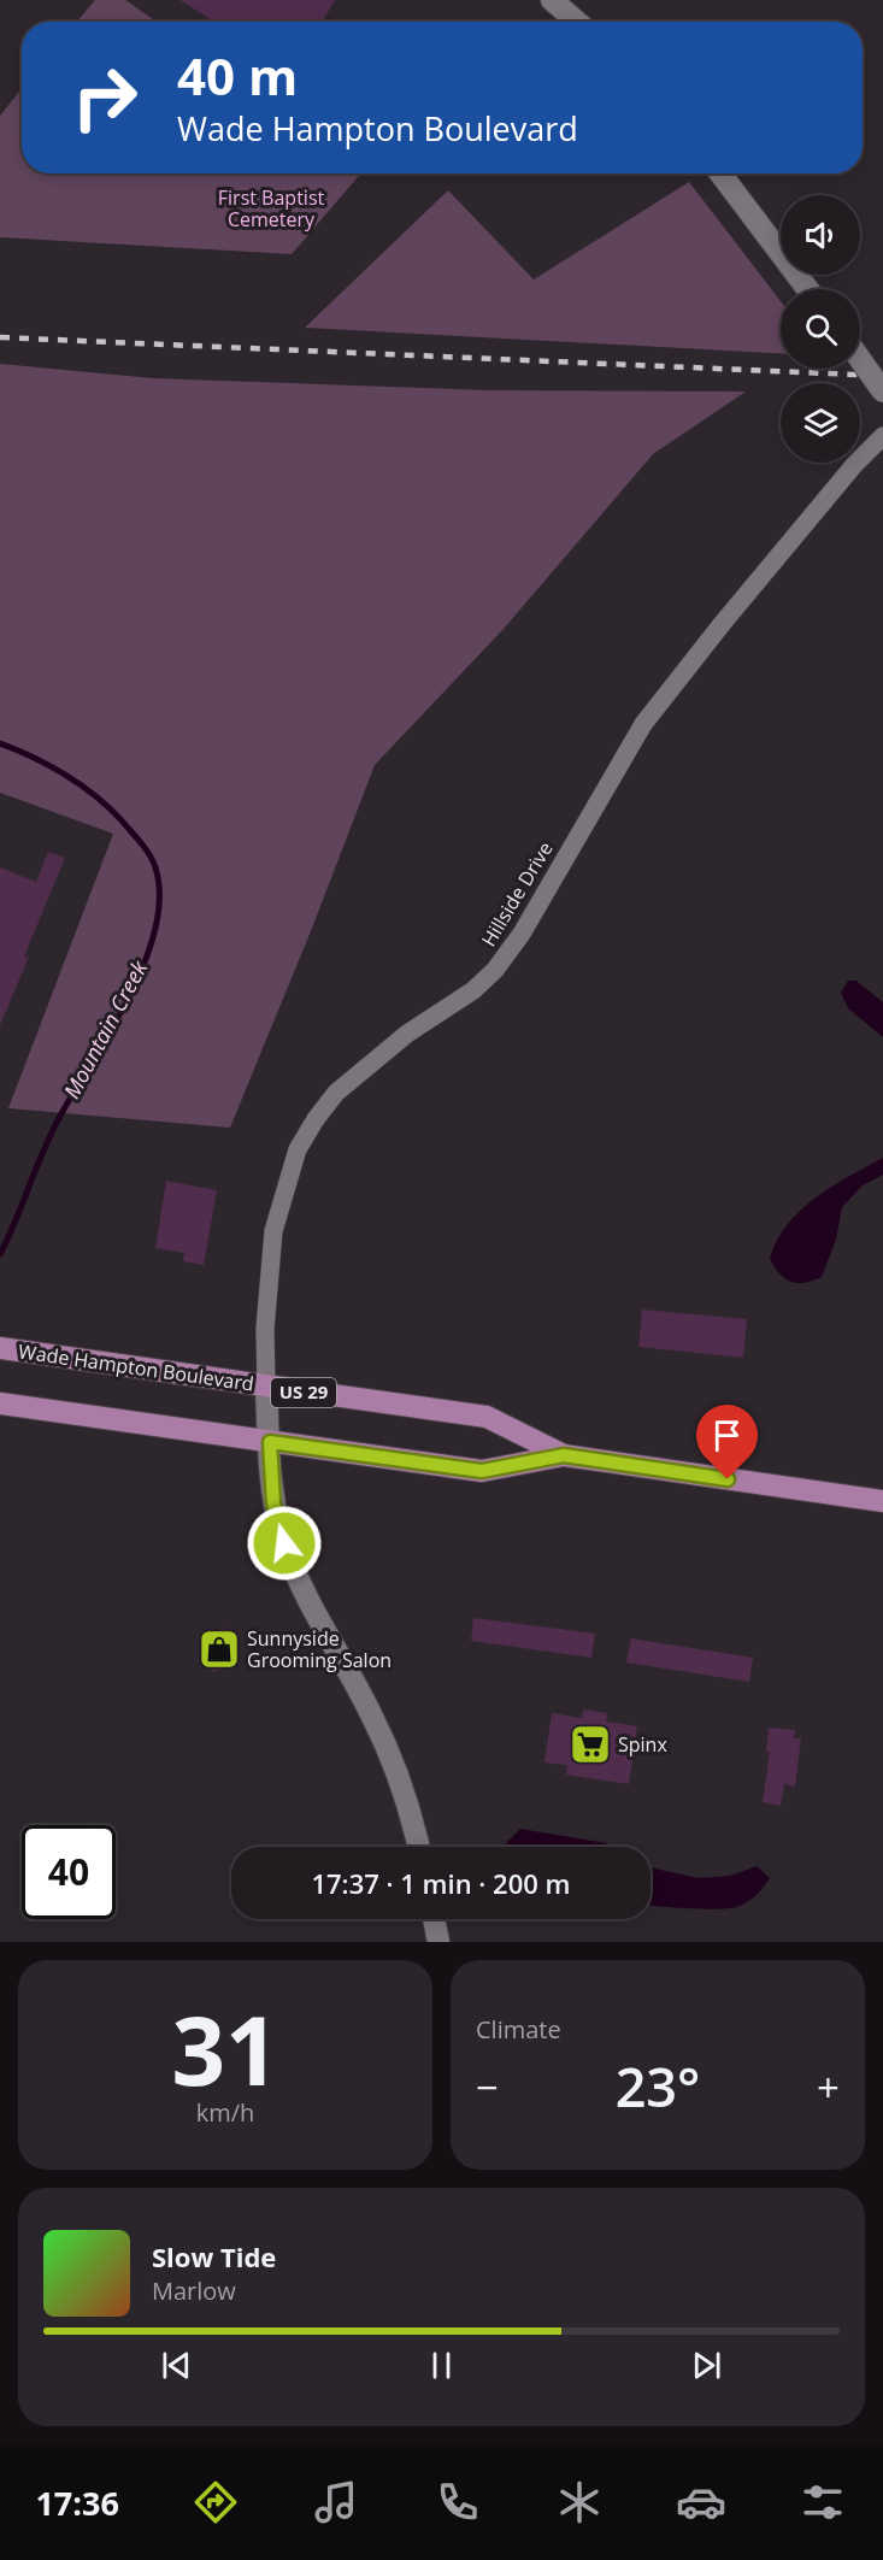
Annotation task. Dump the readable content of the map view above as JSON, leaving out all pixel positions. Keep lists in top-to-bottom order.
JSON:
{
  "streets": {
    "main road": ["Wade Hampton Boulevard", "US 29"],
    "street": ["Hillside Drive"]
  },
  "crossings": [
    ["Hillside Drive", "Wade Hampton Boulevard"]
  ],
  "water": ["Mountain Creek"],
  "parks": ["First Baptist Cemetery"],
  "places": {
    "shop": ["Sunnyside Grooming Salon"],
    "supermarket": ["Spinx"]
  },
  "page": {
    "turn": ["40 m", "Wade Hampton Boulevard"],
    "limit": "40",
    "trip": "17:37 · 1 min · 200 m",
    "tile": [
      ["31", "km/h"],
      "Climate"
    ],
    "heat": ["−", "23°", "+"],
    "song": ["Slow Tide", "Marlow"],
    "tabs": "17:36"
  }
}
